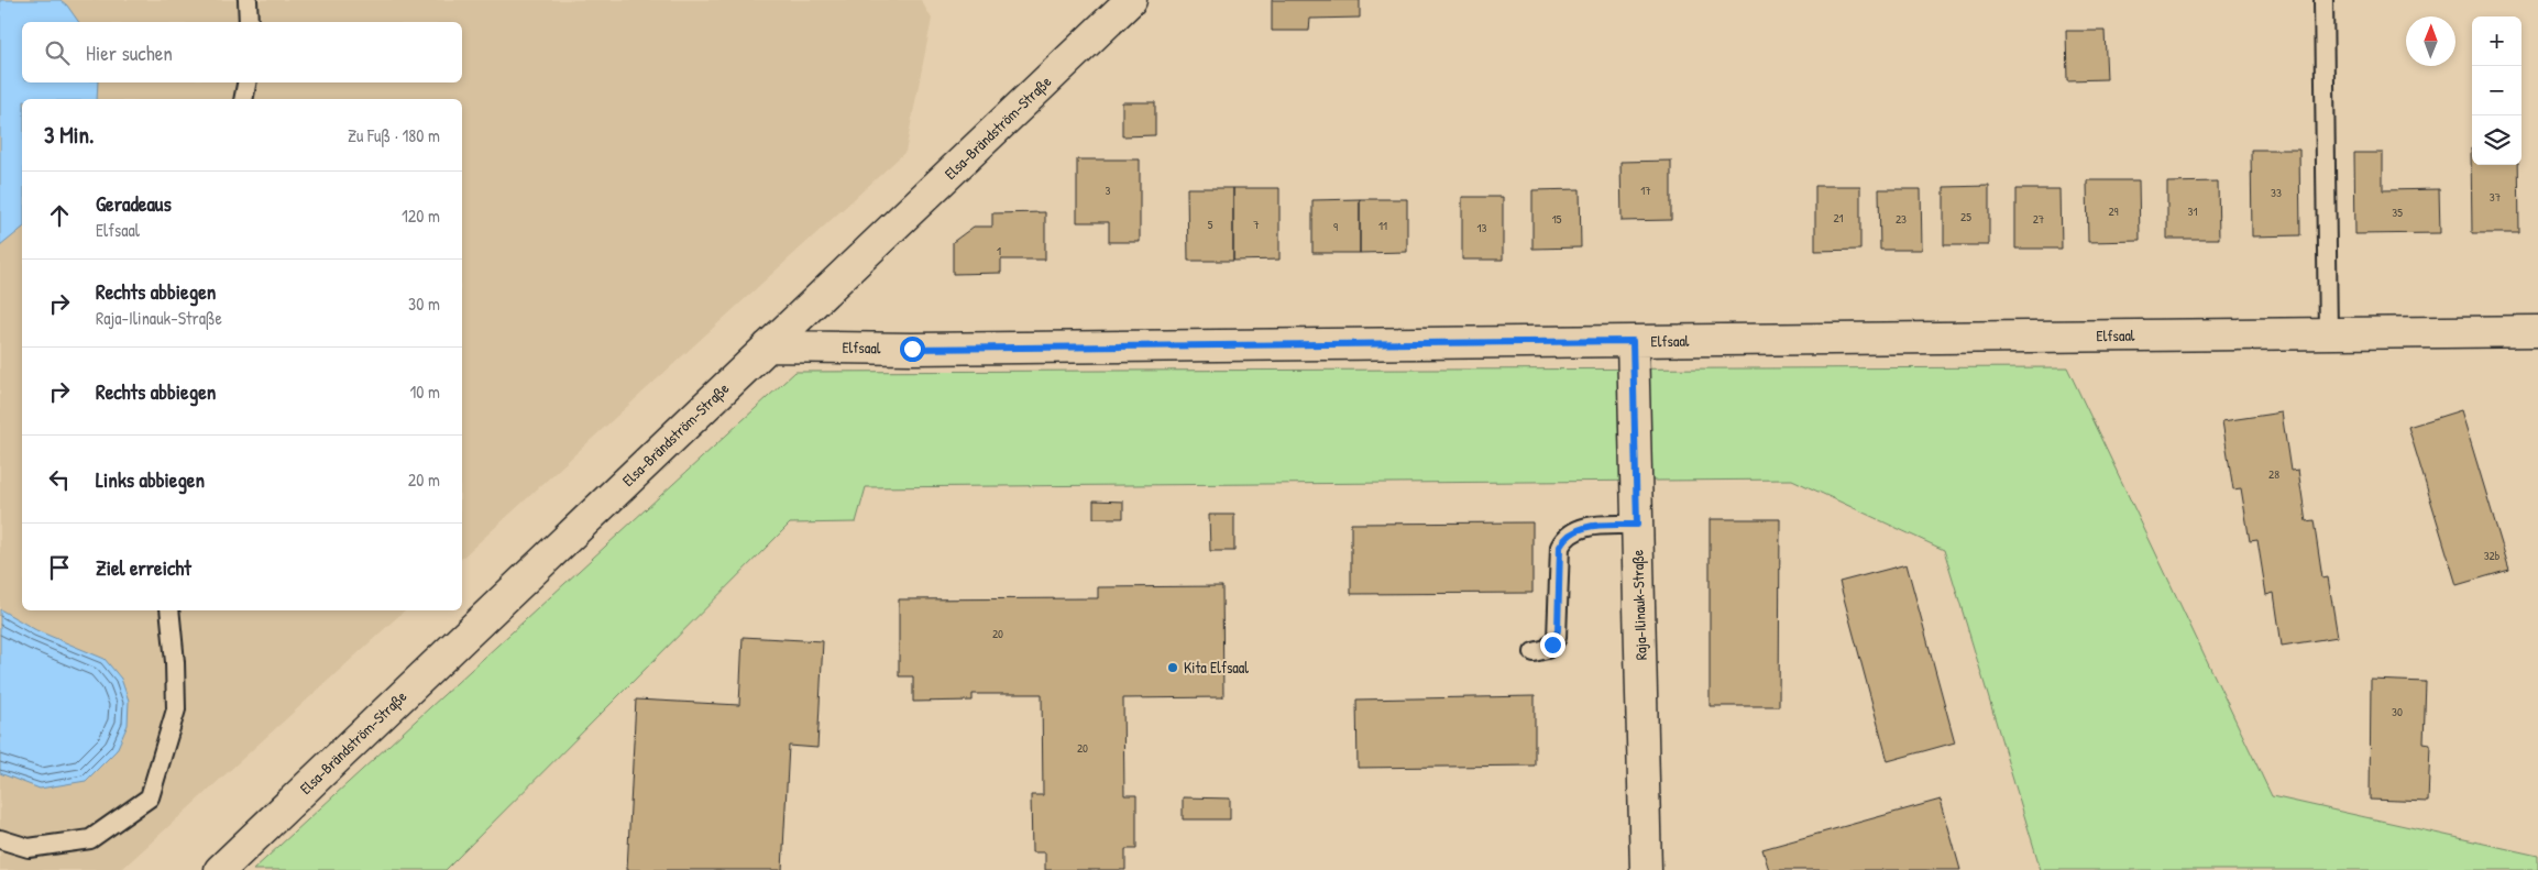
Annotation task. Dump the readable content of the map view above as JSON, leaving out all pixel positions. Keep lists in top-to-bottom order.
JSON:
{
  "streets": {
    "street": ["Elsa-Brändström-Straße", "Elfsaal", "Raja-Ilinauk-Straße"]
  },
  "crossings": [
    ["Elsa-Brändström-Straße", "Elfsaal"],
    ["Elfsaal", "Raja-Ilinauk-Straße"]
  ],
  "places": ["Kita Elfsaal"],
  "house_numbers": [
    "3",
    "17",
    "33",
    "37",
    "29",
    "31",
    "35",
    "25",
    "21",
    "15",
    "23",
    "27",
    "5",
    "7",
    "11",
    "9",
    "13",
    "1",
    "28",
    "32b",
    "20",
    "30",
    "20"
  ],
  "north": "top",
  "page": {
    "map_buttons": ["+", "−"],
    "search": "Hier suchen",
    "heading": ["3 Min.", "Zu Fuß · 180 m"],
    "list": [
      ["Geradeaus", "Elfsaal", "120 m"],
      ["Rechts abbiegen", "Raja-Ilinauk-Straße", "30 m"],
      ["Rechts abbiegen", "10 m"],
      ["Links abbiegen", "20 m"],
      "Ziel erreicht"
    ]
  }
}
